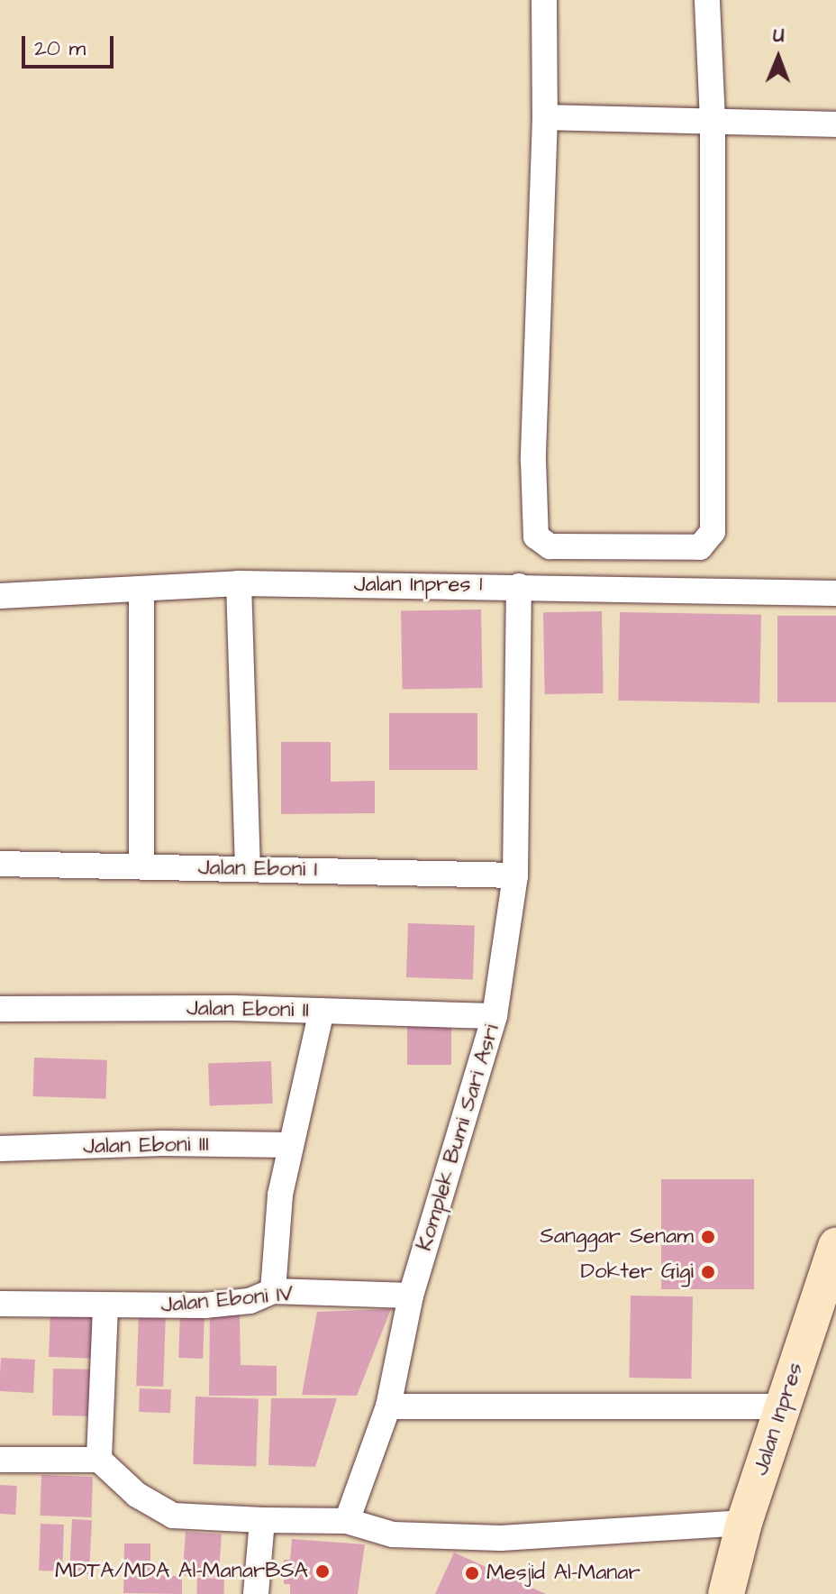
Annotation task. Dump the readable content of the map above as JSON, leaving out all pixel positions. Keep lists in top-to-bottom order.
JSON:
{
  "streets": {
    "main road": ["Jalan Inpres"],
    "street": [
      "Jalan Inpres 1",
      "Jalan Eboni I",
      "Jalan Eboni II",
      "Komplek Bumi Sari Asri",
      "Jalan Eboni III",
      "Jalan Eboni IV"
    ]
  },
  "crossings": [
    ["Jalan Inpres 1", "Komplek Bumi Sari Asri"],
    ["Jalan Eboni I", "Komplek Bumi Sari Asri"],
    ["Jalan Eboni II", "Komplek Bumi Sari Asri"],
    ["Komplek Bumi Sari Asri", "Jalan Eboni IV"]
  ],
  "places": [
    "Sanggar Senam",
    "Dokter Gigi",
    "MDTA/MDA Al-ManarBSA",
    "Mesjid Al-Manar"
  ],
  "scale_bar": "20 m",
  "north": "top"
}
